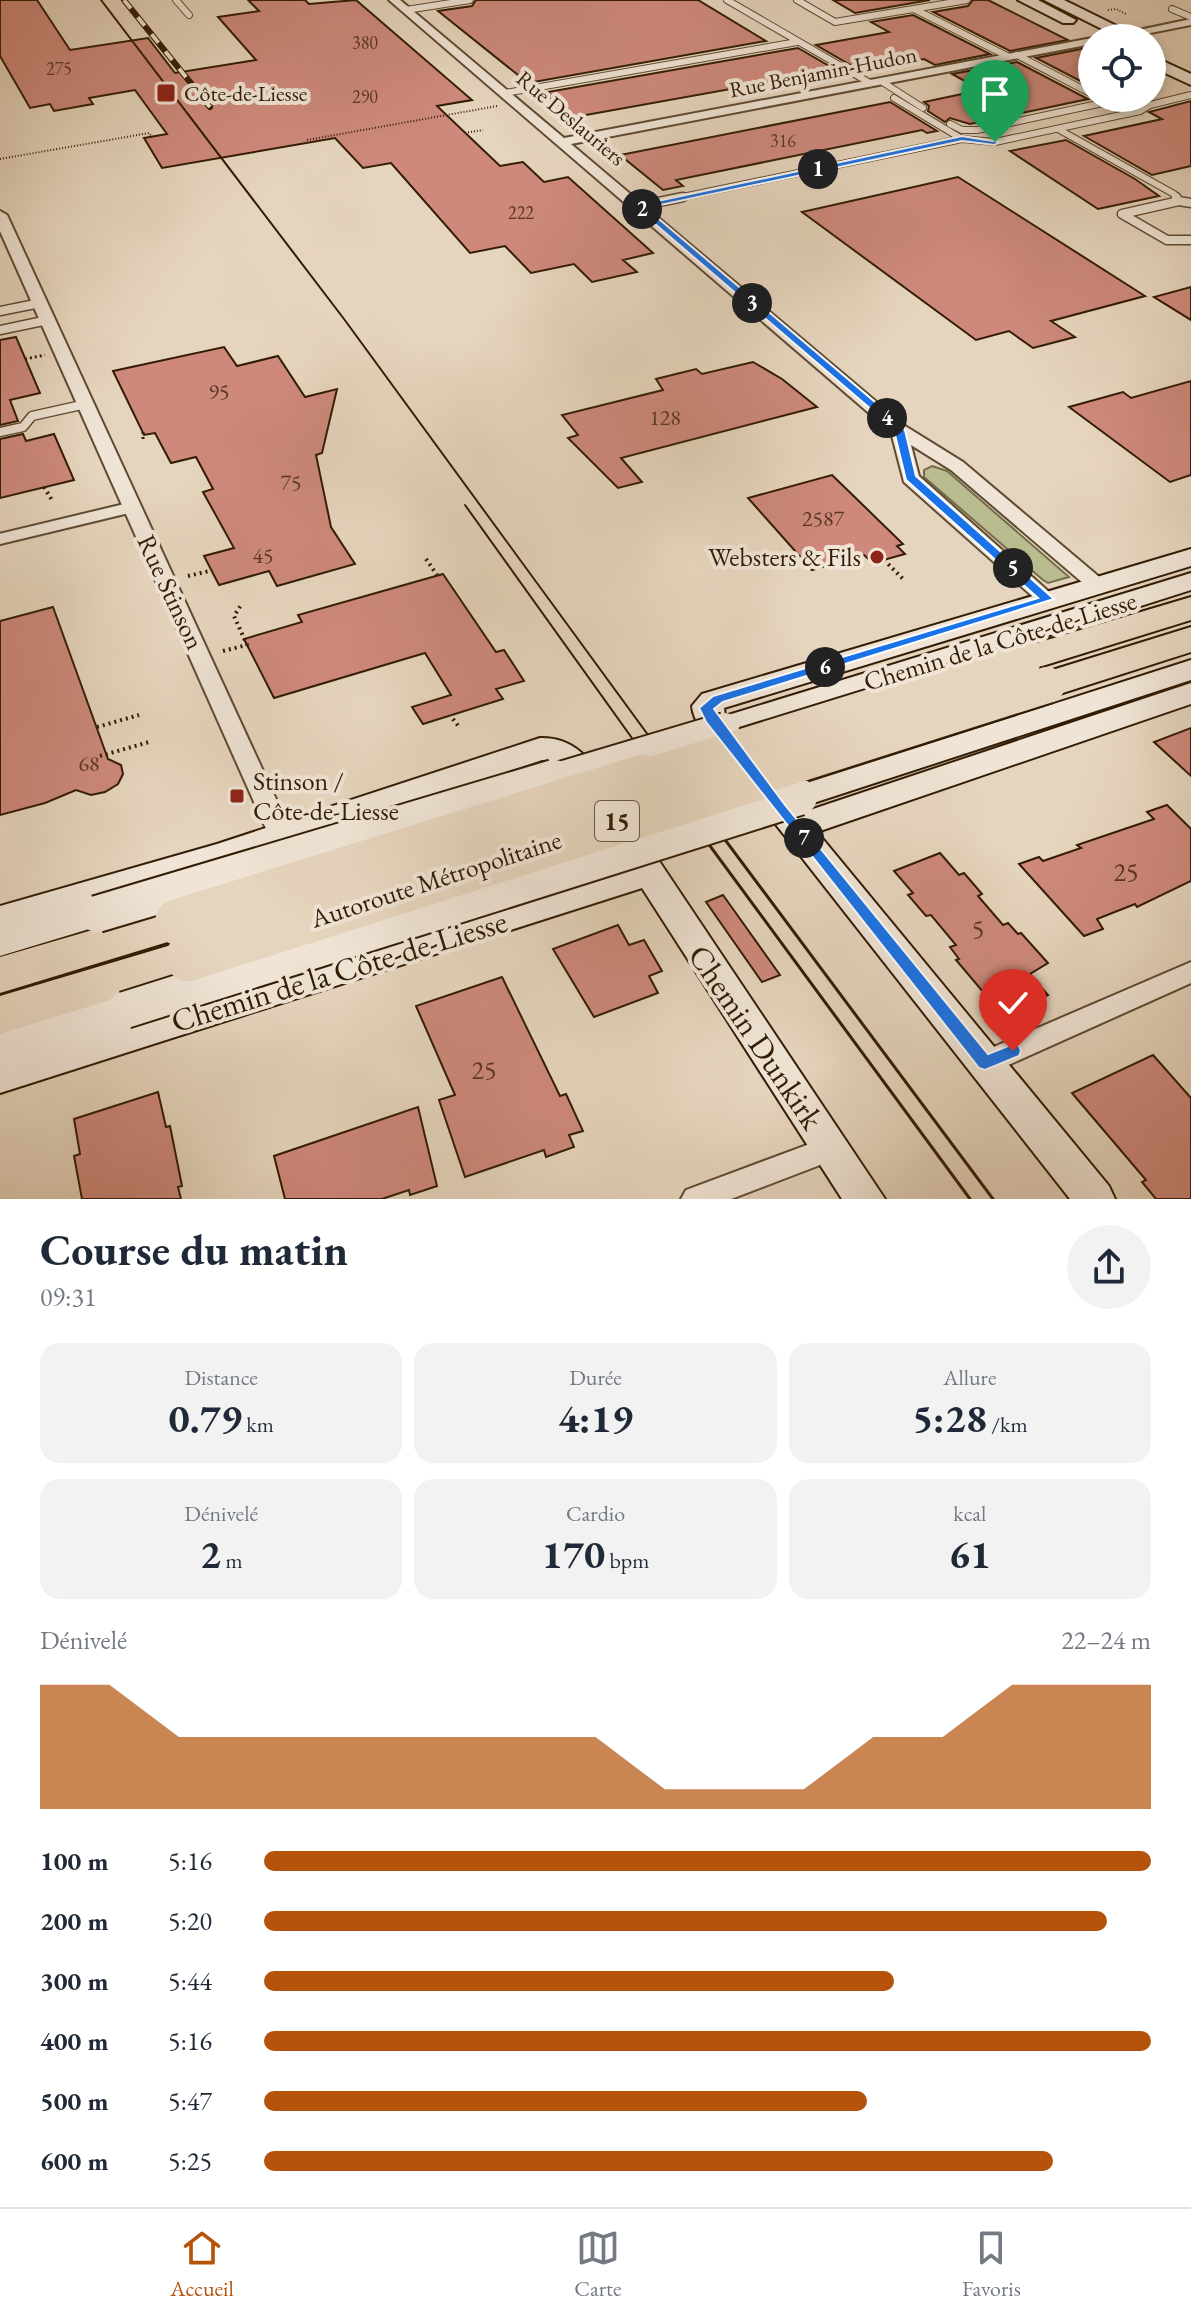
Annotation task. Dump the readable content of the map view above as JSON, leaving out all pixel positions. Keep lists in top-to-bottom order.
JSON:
{
  "streets": {
    "highway": ["15", "Autoroute Métropolitaine"],
    "street": [
      "Rue Benjamin-Hudon",
      "Rue Deslauriers",
      "Rue Stinson",
      "Chemin de la Côte-de-Liesse",
      "Chemin Dunkirk"
    ]
  },
  "crossings": [
    ["Rue Benjamin-Hudon", "Rue Deslauriers"],
    ["Rue Deslauriers", "Chemin de la Côte-de-Liesse"],
    ["Rue Stinson", "Chemin de la Côte-de-Liesse"],
    ["Chemin de la Côte-de-Liesse", "Autoroute Métropolitaine"],
    ["Chemin de la Côte-de-Liesse", "Chemin Dunkirk"]
  ],
  "places": {
    "transit": ["Côte-de-Liesse", "Stinson / Côte-de-Liesse"],
    "other": ["Websters & Fils"]
  },
  "house_numbers": [
    "380",
    "275",
    "290",
    "316",
    "222",
    "95",
    "128",
    "75",
    "2587",
    "45",
    "68",
    "25",
    "5",
    "25"
  ],
  "page": {
    "pins": [
      "1",
      "2",
      "3",
      "4",
      "5",
      "6",
      "7"
    ],
    "heading": ["Course du matin", "09:31"],
    "stats": [
      ["Distance", "0.79 km"],
      ["Durée", "4:19"],
      ["Allure", "5:28 /km"],
      ["Dénivelé", "2 m"],
      ["Cardio", "170 bpm"],
      ["kcal", "61"]
    ],
    "chart": ["Dénivelé", "22–24 m"],
    "list": [
      {
        "name": "100 m",
        "note": "5:16"
      },
      {
        "name": "200 m",
        "note": "5:20"
      },
      {
        "name": "300 m",
        "note": "5:44"
      },
      {
        "name": "400 m",
        "note": "5:16"
      },
      {
        "name": "500 m",
        "note": "5:47"
      },
      {
        "name": "600 m",
        "note": "5:25"
      }
    ],
    "tabs": ["Accueil", "Carte", "Favoris"]
  }
}
